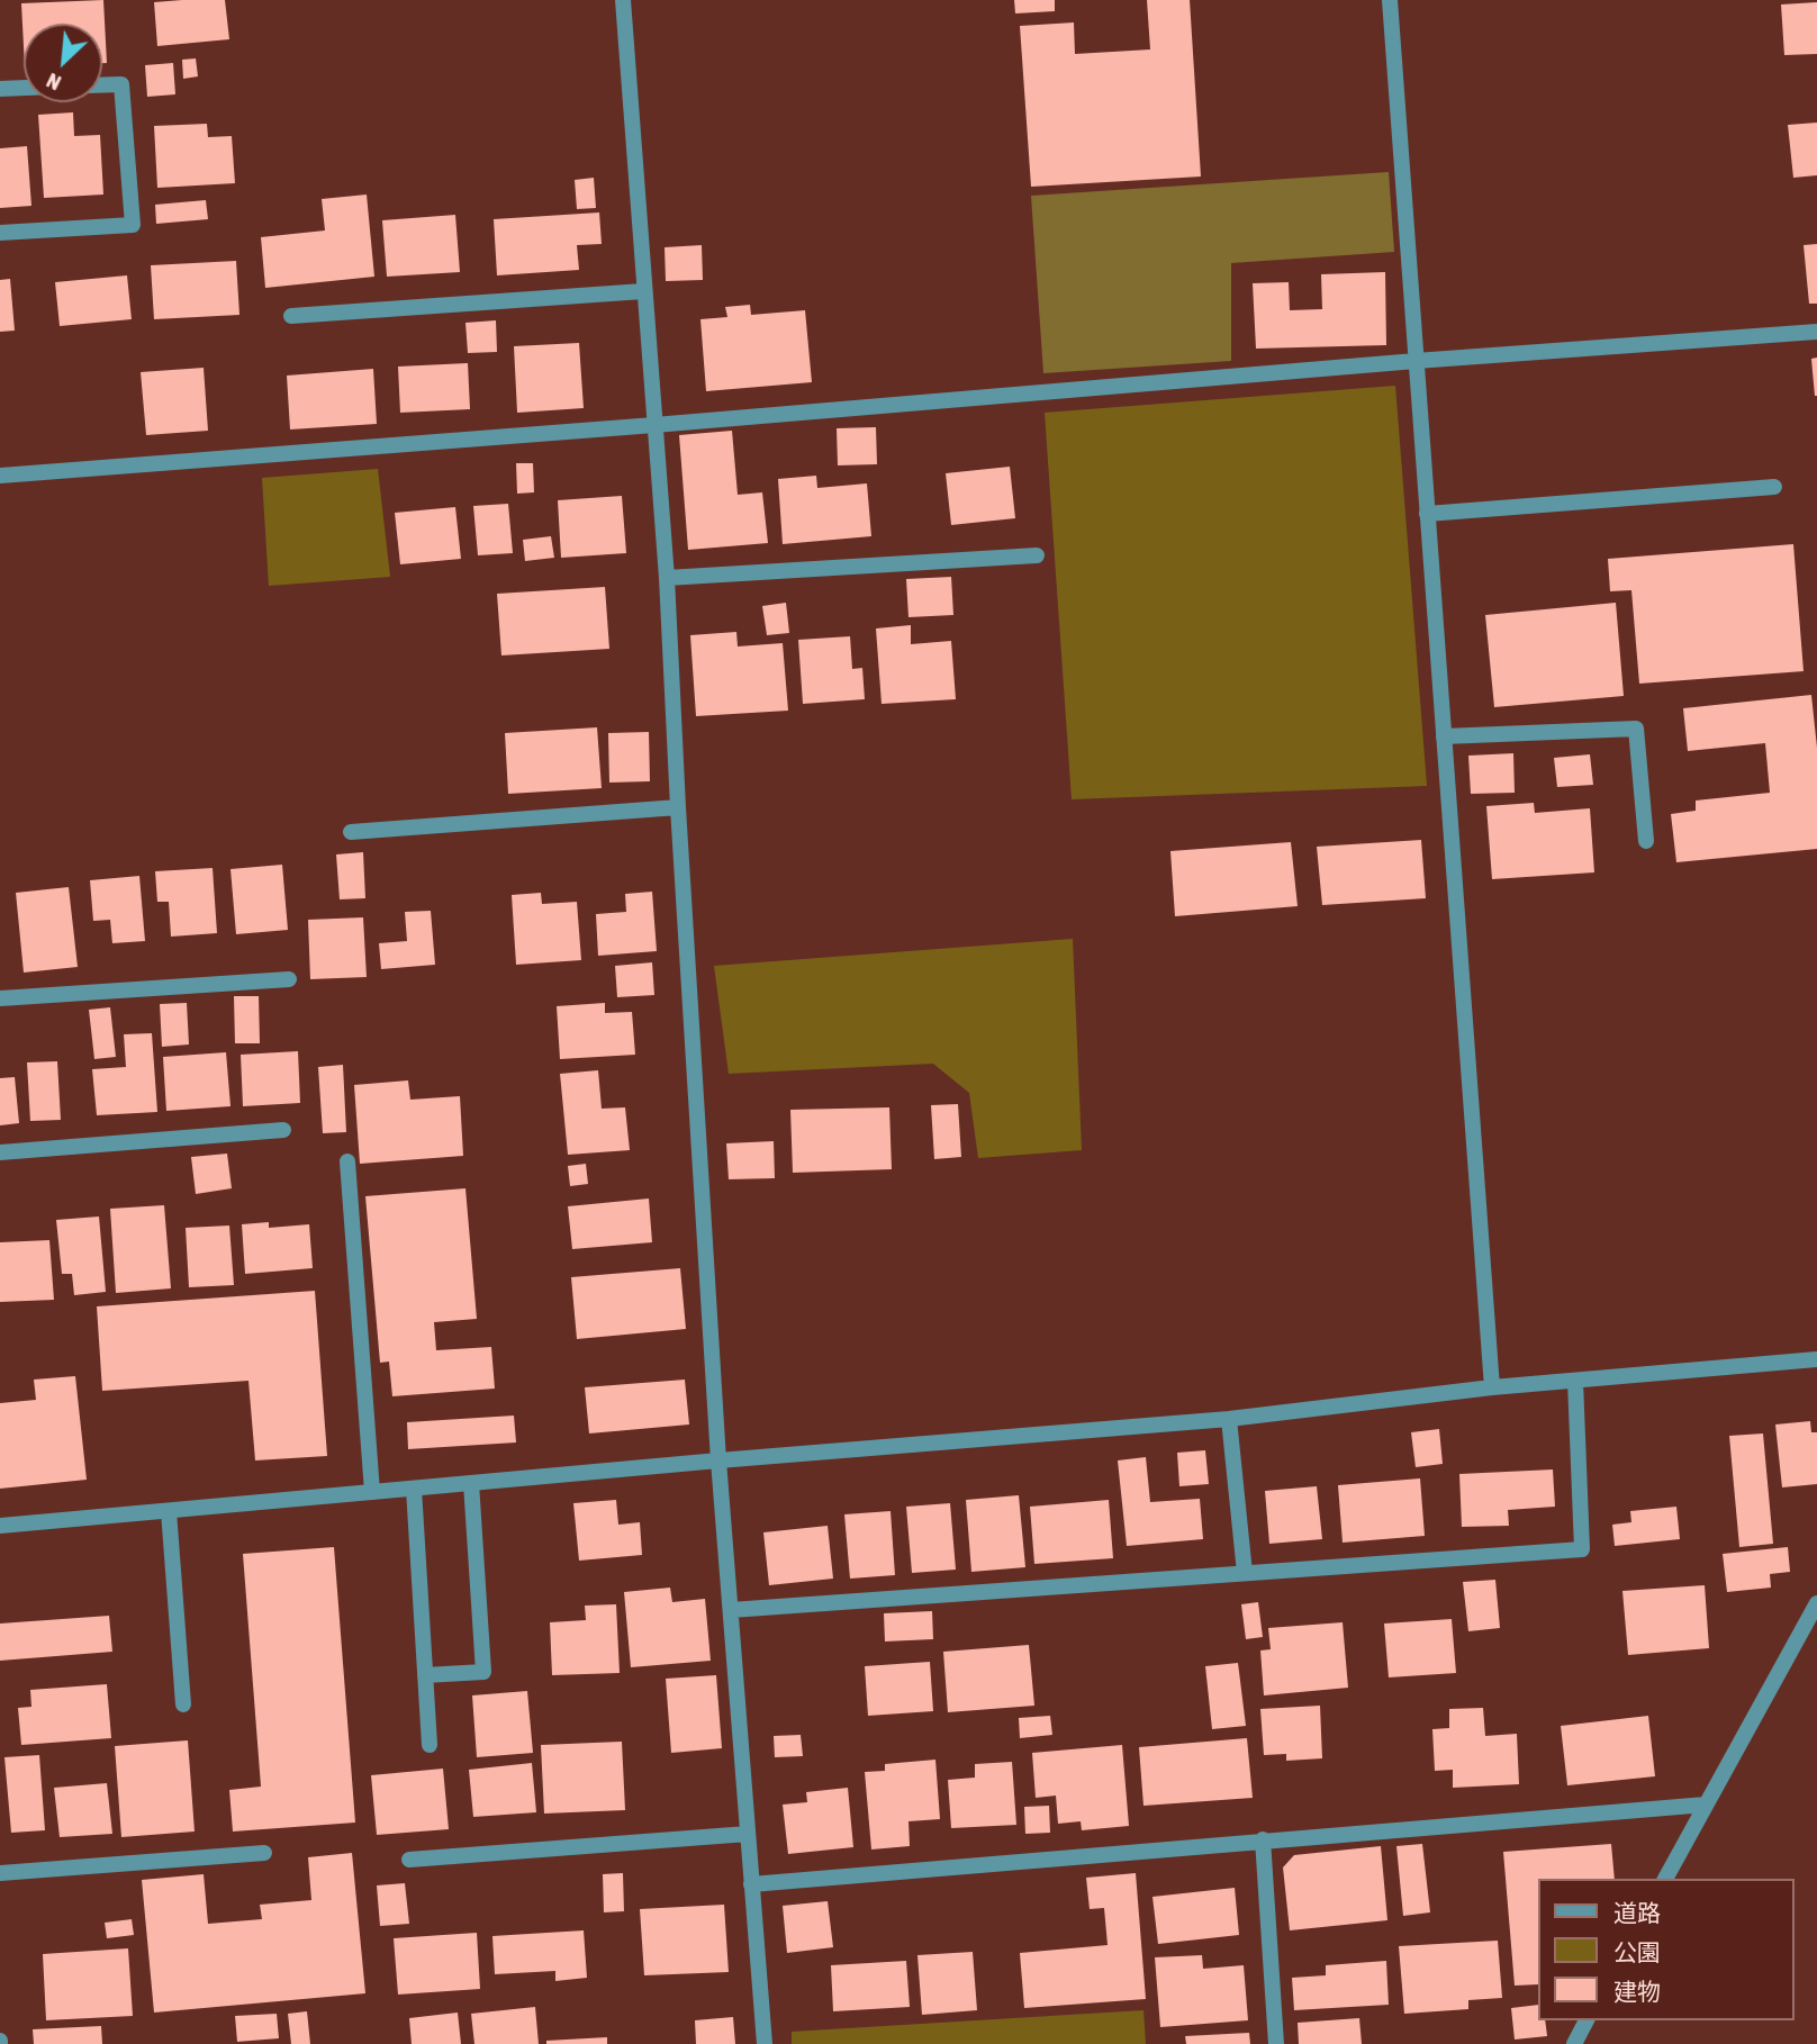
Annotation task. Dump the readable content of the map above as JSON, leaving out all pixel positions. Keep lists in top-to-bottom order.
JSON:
{
  "legend": ["道路", "公園", "建物"],
  "north": "bottom left"
}
